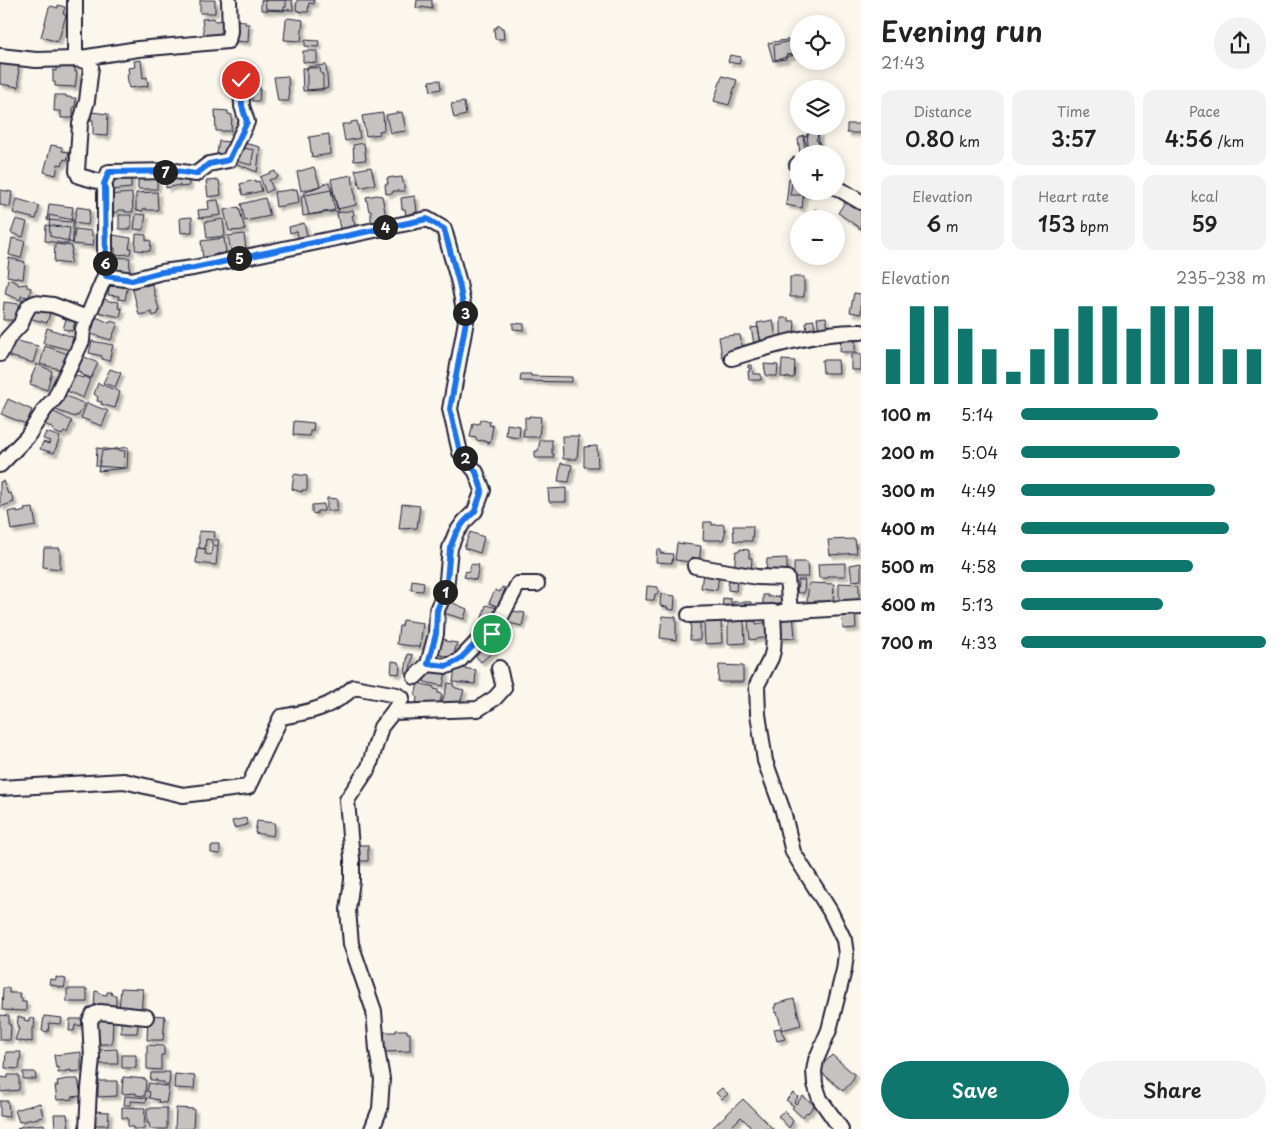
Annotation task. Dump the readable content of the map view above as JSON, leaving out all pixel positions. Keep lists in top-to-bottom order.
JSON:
{
  "page": {
    "heading": ["Evening run", "21:43"],
    "map_buttons": ["+", "−"],
    "stats": [
      ["Distance", "0.80 km"],
      ["Time", "3:57"],
      ["Pace", "4:56 /km"],
      ["Elevation", "6 m"],
      ["Heart rate", "153 bpm"],
      ["kcal", "59"]
    ],
    "pins": [
      "7",
      "4",
      "5",
      "6",
      "3",
      "2",
      "1"
    ],
    "chart": ["Elevation", "235–238 m"],
    "list": [
      {
        "name": "100 m",
        "note": "5:14"
      },
      {
        "name": "200 m",
        "note": "5:04"
      },
      {
        "name": "300 m",
        "note": "4:49"
      },
      {
        "name": "400 m",
        "note": "4:44"
      },
      {
        "name": "500 m",
        "note": "4:58"
      },
      {
        "name": "600 m",
        "note": "5:13"
      },
      {
        "name": "700 m",
        "note": "4:33"
      }
    ],
    "buttons": ["Save", "Share"]
  }
}
